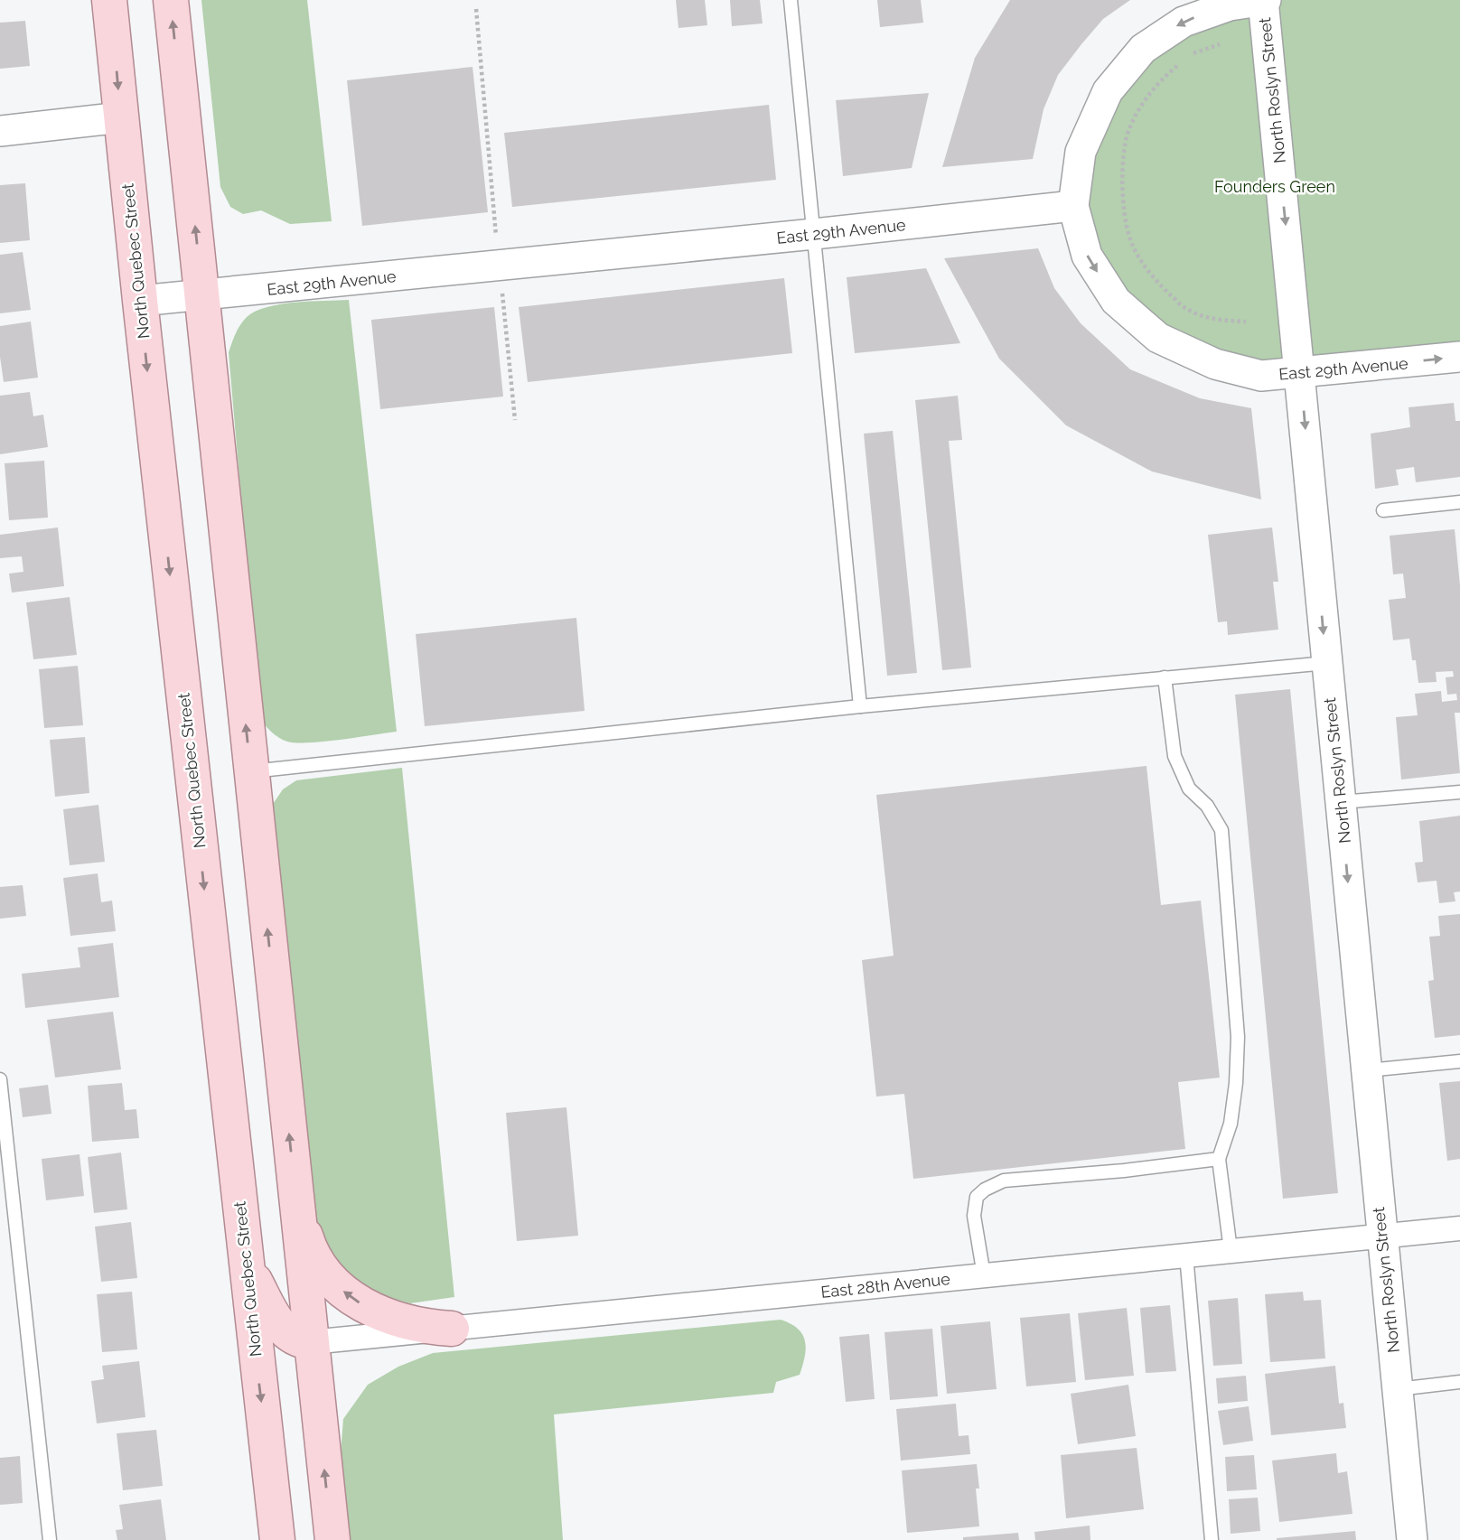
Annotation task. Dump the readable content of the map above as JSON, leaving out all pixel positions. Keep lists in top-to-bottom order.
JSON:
{
  "streets": {
    "main road": ["North Quebec Street"],
    "street": ["North Roslyn Street", "East 29th Avenue", "East 28th Avenue"]
  },
  "crossings": [
    ["North Roslyn Street", "East 29th Avenue"],
    ["North Roslyn Street", "East 28th Avenue"],
    ["East 29th Avenue", "North Quebec Street"]
  ],
  "one_way": ["North Roslyn Street"],
  "parks": ["Founders Green"]
}
